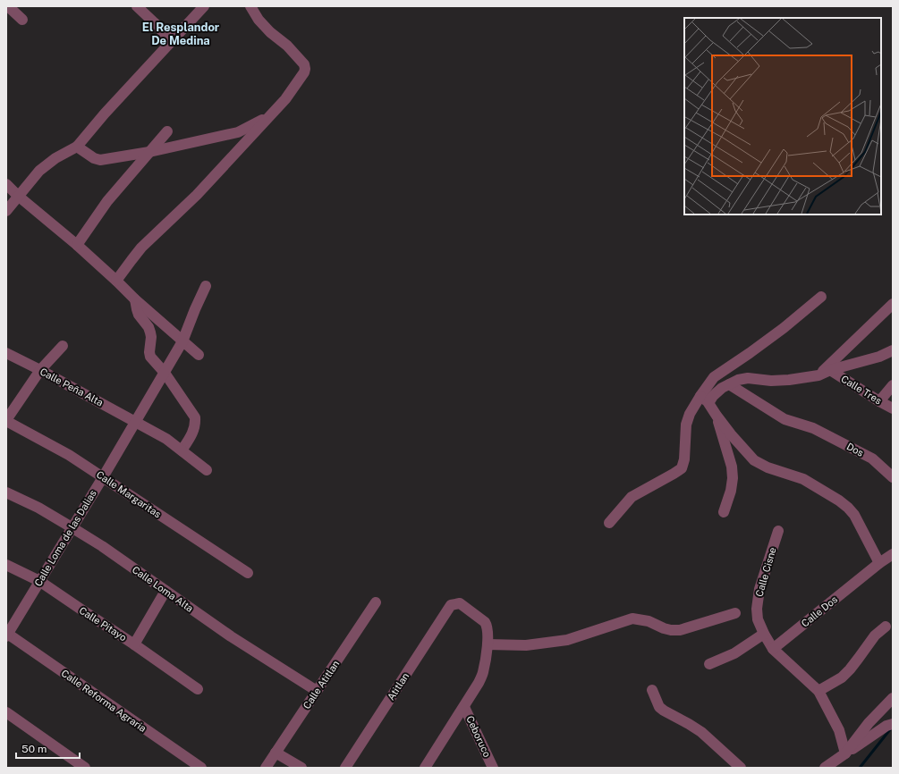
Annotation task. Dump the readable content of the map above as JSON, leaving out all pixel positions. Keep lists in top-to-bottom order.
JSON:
{
  "streets": {
    "street": [
      "Calle Peña Alta",
      "Calle Tres",
      "Dos",
      "Calle Margaritas",
      "Calle Loma de las Dalias",
      "Calle Cisne",
      "Calle Loma Alta",
      "Calle Dos",
      "Calle Pitayo",
      "Calle Atitlan",
      "Atitlan",
      "Calle Reforma Agraria",
      "Ceboruco"
    ]
  },
  "crossings": [
    ["Calle Peña Alta", "Calle Loma de las Dalias"],
    ["Calle Margaritas", "Calle Loma de las Dalias"],
    ["Calle Loma de las Dalias", "Calle Loma Alta"],
    ["Calle Loma de las Dalias", "Calle Pitayo"],
    ["Calle Loma de las Dalias", "Calle Reforma Agraria"],
    ["Calle Loma Alta", "Calle Atitlan"],
    ["Atitlan", "Ceboruco"]
  ],
  "districts": ["El Resplandor De Medina"],
  "scale_bar": "50 m"
}
